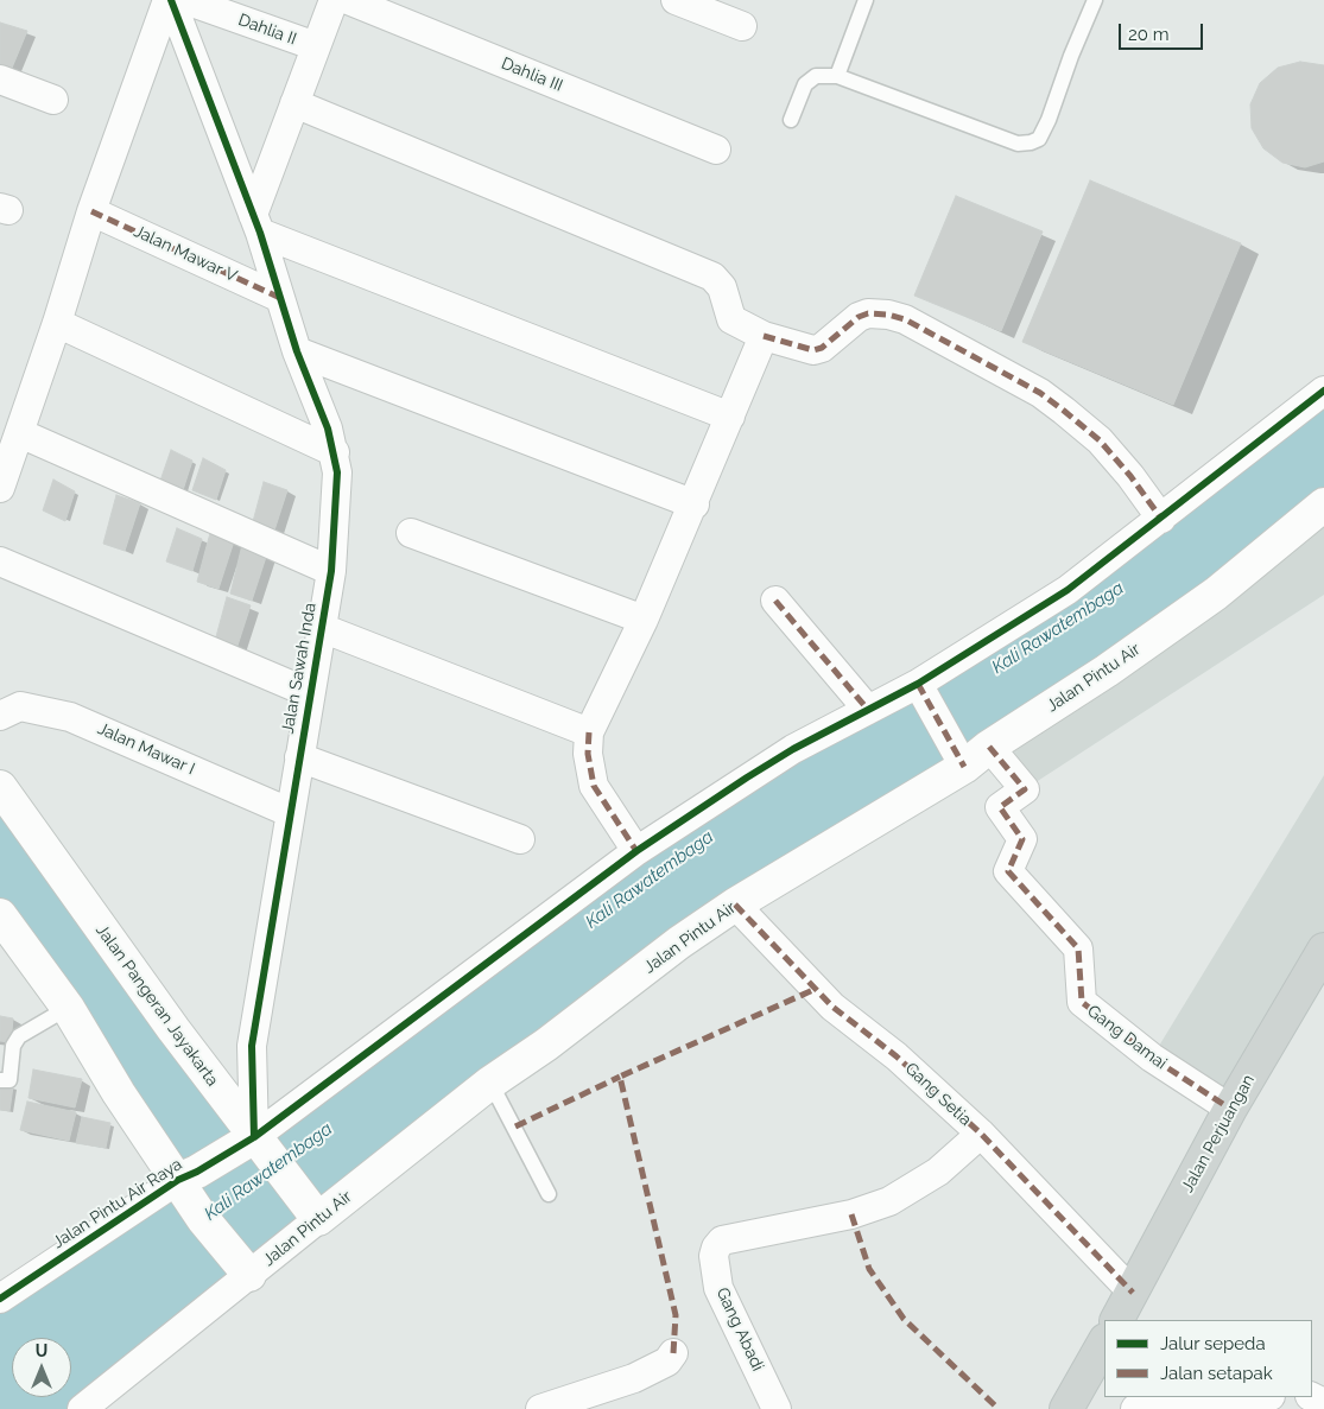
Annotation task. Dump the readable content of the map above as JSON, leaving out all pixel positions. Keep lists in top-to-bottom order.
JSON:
{
  "streets": {
    "main road": ["Jalan Perjuangan"],
    "street": [
      "Dahlia II",
      "Dahlia III",
      "Jalan Mawar V",
      "Jalan Sawah Inda",
      "Jalan Pintu Air",
      "Jalan Mawar I",
      "Jalan Pangeran Jayakarta",
      "Gang Damai",
      "Gang Setia",
      "Jalan Pintu Air Raya",
      "Gang Abadi"
    ]
  },
  "crossings": [
    ["Jalan Mawar V", "Jalan Sawah Inda"],
    ["Jalan Sawah Inda", "Jalan Mawar I"],
    ["Jalan Sawah Inda", "Jalan Pangeran Jayakarta"],
    ["Jalan Sawah Inda", "Jalan Pintu Air Raya"],
    ["Jalan Pintu Air", "Jalan Pangeran Jayakarta"],
    ["Jalan Pintu Air", "Gang Damai"],
    ["Jalan Pintu Air", "Gang Setia"],
    ["Jalan Pangeran Jayakarta", "Jalan Pintu Air Raya"],
    ["Gang Damai", "Jalan Perjuangan"],
    ["Gang Setia", "Jalan Perjuangan"],
    ["Gang Setia", "Gang Abadi"]
  ],
  "water": ["Kali Rawatembaga"],
  "legend": ["Jalur sepeda", "Jalan setapak"],
  "scale_bar": "20 m",
  "north": "top"
}
